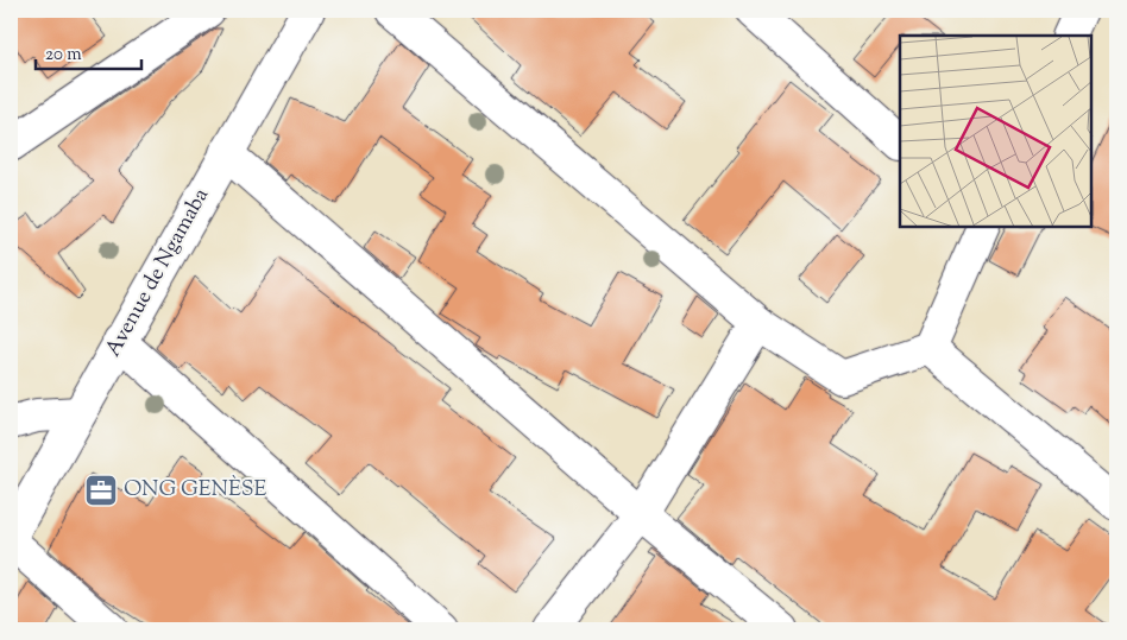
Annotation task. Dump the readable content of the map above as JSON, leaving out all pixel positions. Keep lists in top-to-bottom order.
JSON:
{
  "streets": {
    "street": ["Avenue de Ngamaba"]
  },
  "places": {
    "office": ["ONG GENÈSE"]
  },
  "scale_bar": "20 m"
}
